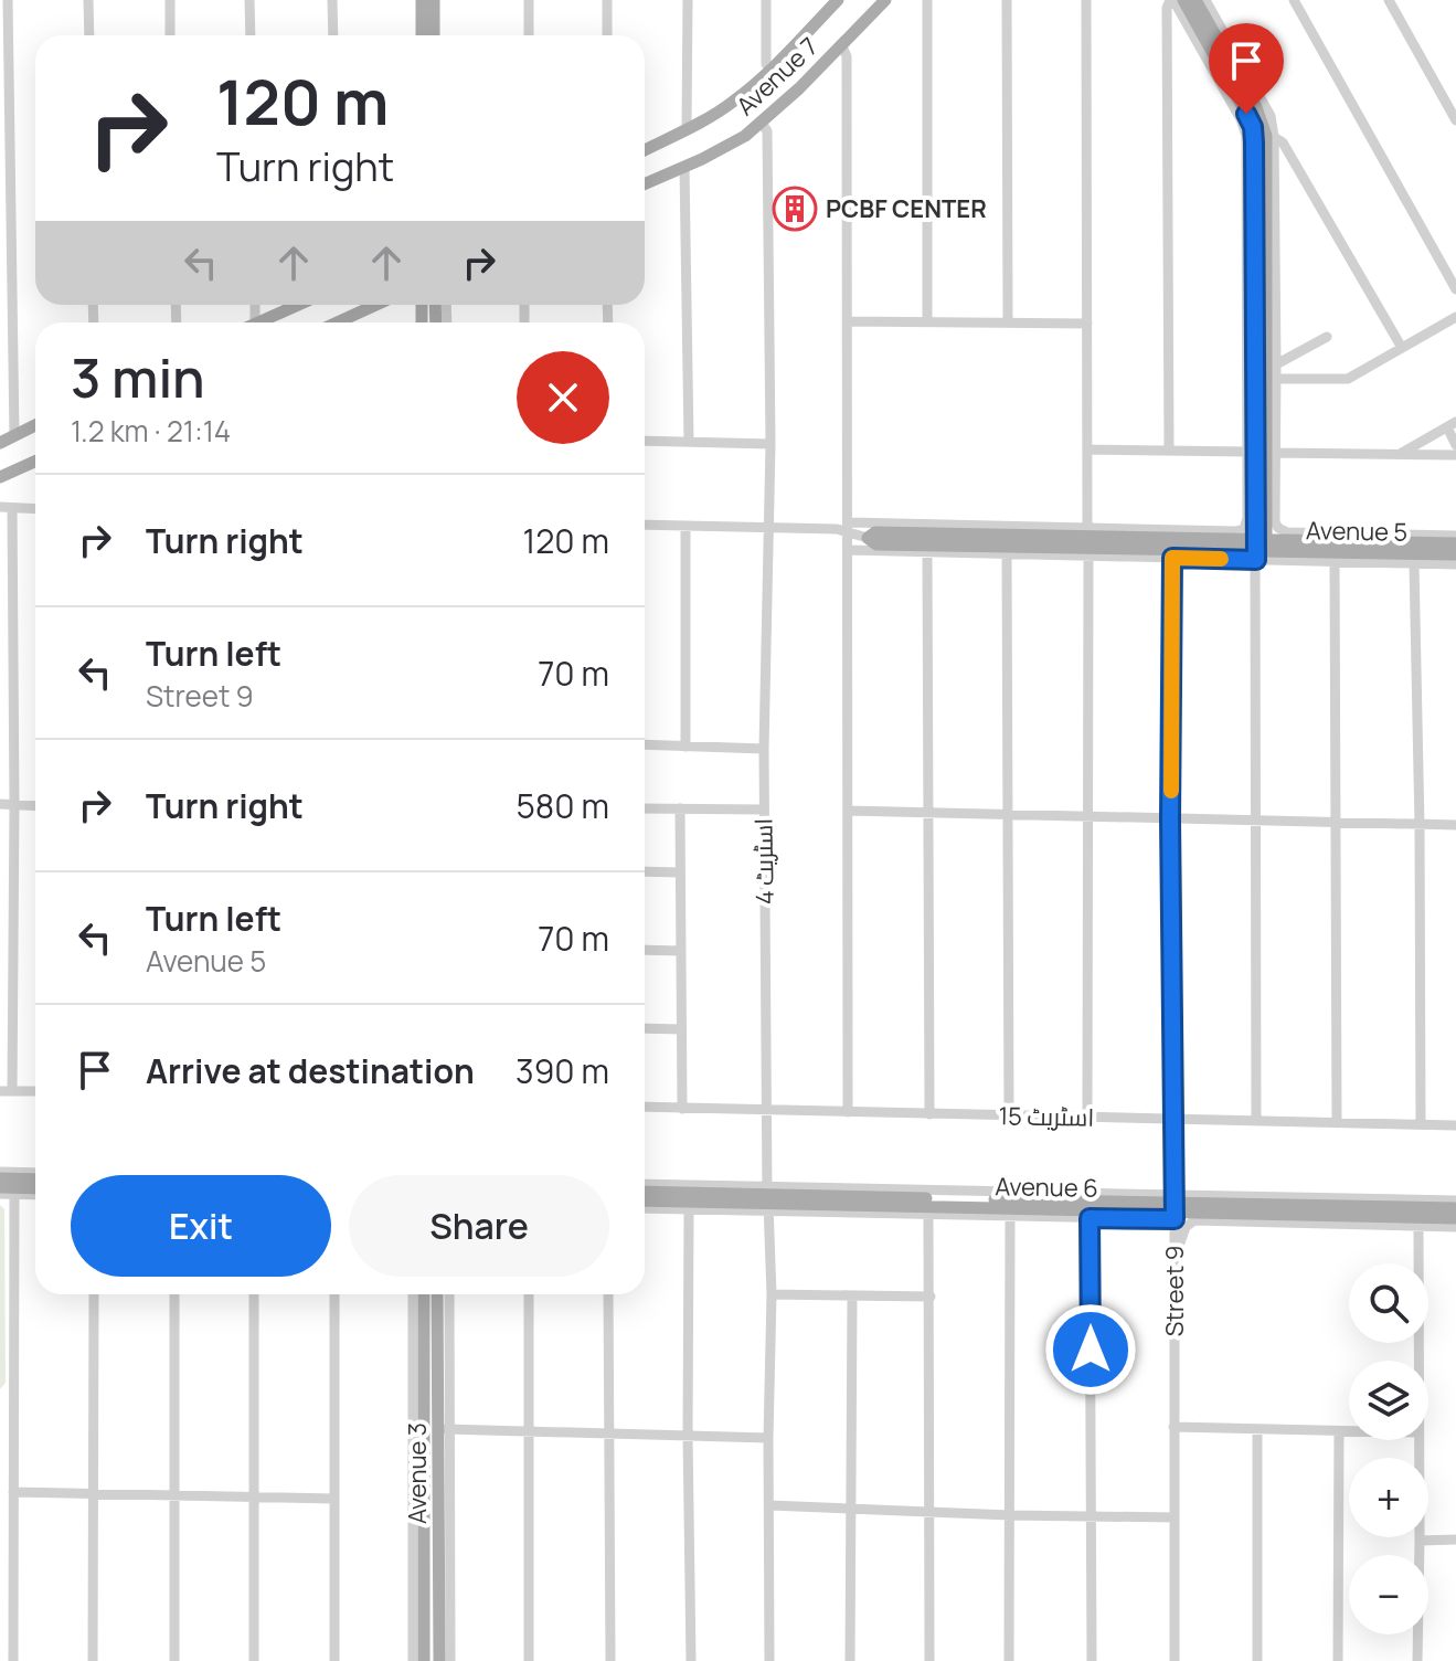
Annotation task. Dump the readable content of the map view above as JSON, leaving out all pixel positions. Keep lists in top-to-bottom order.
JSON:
{
  "streets": {
    "main road": [
      "Avenue 7",
      "Avenue 5",
      "Avenue 6",
      "Avenue 3"
    ],
    "street": ["اسٹریٹ 4", "اسٹریٹ 15", "Street 9"]
  },
  "crossings": [
    ["Avenue 7", "اسٹریٹ 4"],
    ["اسٹریٹ 4", "اسٹریٹ 15"],
    ["اسٹریٹ 4", "Avenue 6"],
    ["اسٹریٹ 15", "Street 9"],
    ["Avenue 6", "Street 9"]
  ],
  "places": {
    "building": ["PCBF CENTER"]
  },
  "page": {
    "turn": ["120 m", "Turn right"],
    "heading": ["3 min", "1.2 km · 21:14"],
    "list": [
      {
        "name": "Turn right",
        "value": "120 m"
      },
      {
        "name": "Turn left",
        "note": "Street 9",
        "value": "70 m"
      },
      {
        "name": "Turn right",
        "value": "580 m"
      },
      {
        "name": "Turn left",
        "note": "Avenue 5",
        "value": "70 m"
      },
      {
        "name": "Arrive at destination",
        "value": "390 m"
      }
    ],
    "buttons": ["Exit", "Share"],
    "map_buttons": ["+", "−"]
  }
}
